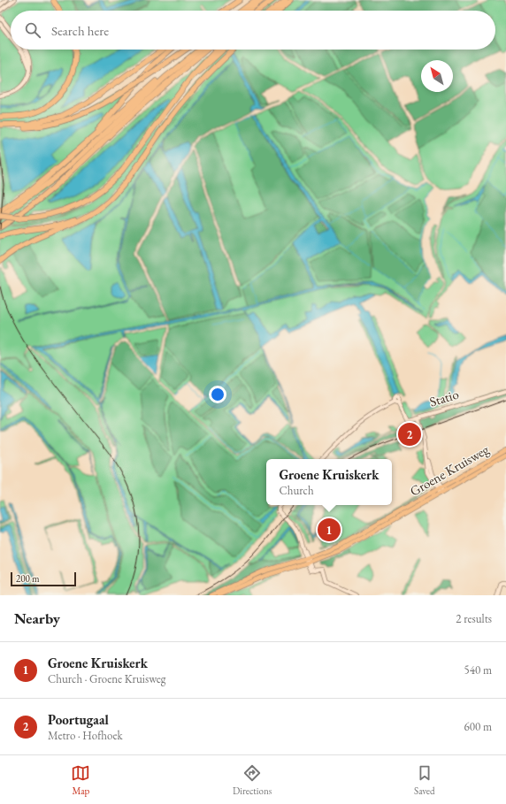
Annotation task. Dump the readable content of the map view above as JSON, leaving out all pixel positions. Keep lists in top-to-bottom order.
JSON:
{
  "streets": {
    "main road": ["Groene Kruisweg"],
    "street": ["Statio"]
  },
  "scale_bar": "200 m",
  "north": "top left",
  "page": {
    "search": "Search here",
    "pins": ["2", "1"],
    "popup": ["Groene Kruiskerk", "Church"],
    "scale": "200 m",
    "heading": ["Nearby", "2 results"],
    "list": [
      {
        "mark": "1",
        "name": "Groene Kruiskerk",
        "note": "Church · Groene Kruisweg",
        "value": "540 m"
      },
      {
        "mark": "2",
        "name": "Poortugaal",
        "note": "Metro · Hofhoek",
        "value": "600 m"
      }
    ],
    "nav": ["Map", "Directions", "Saved"]
  }
}
